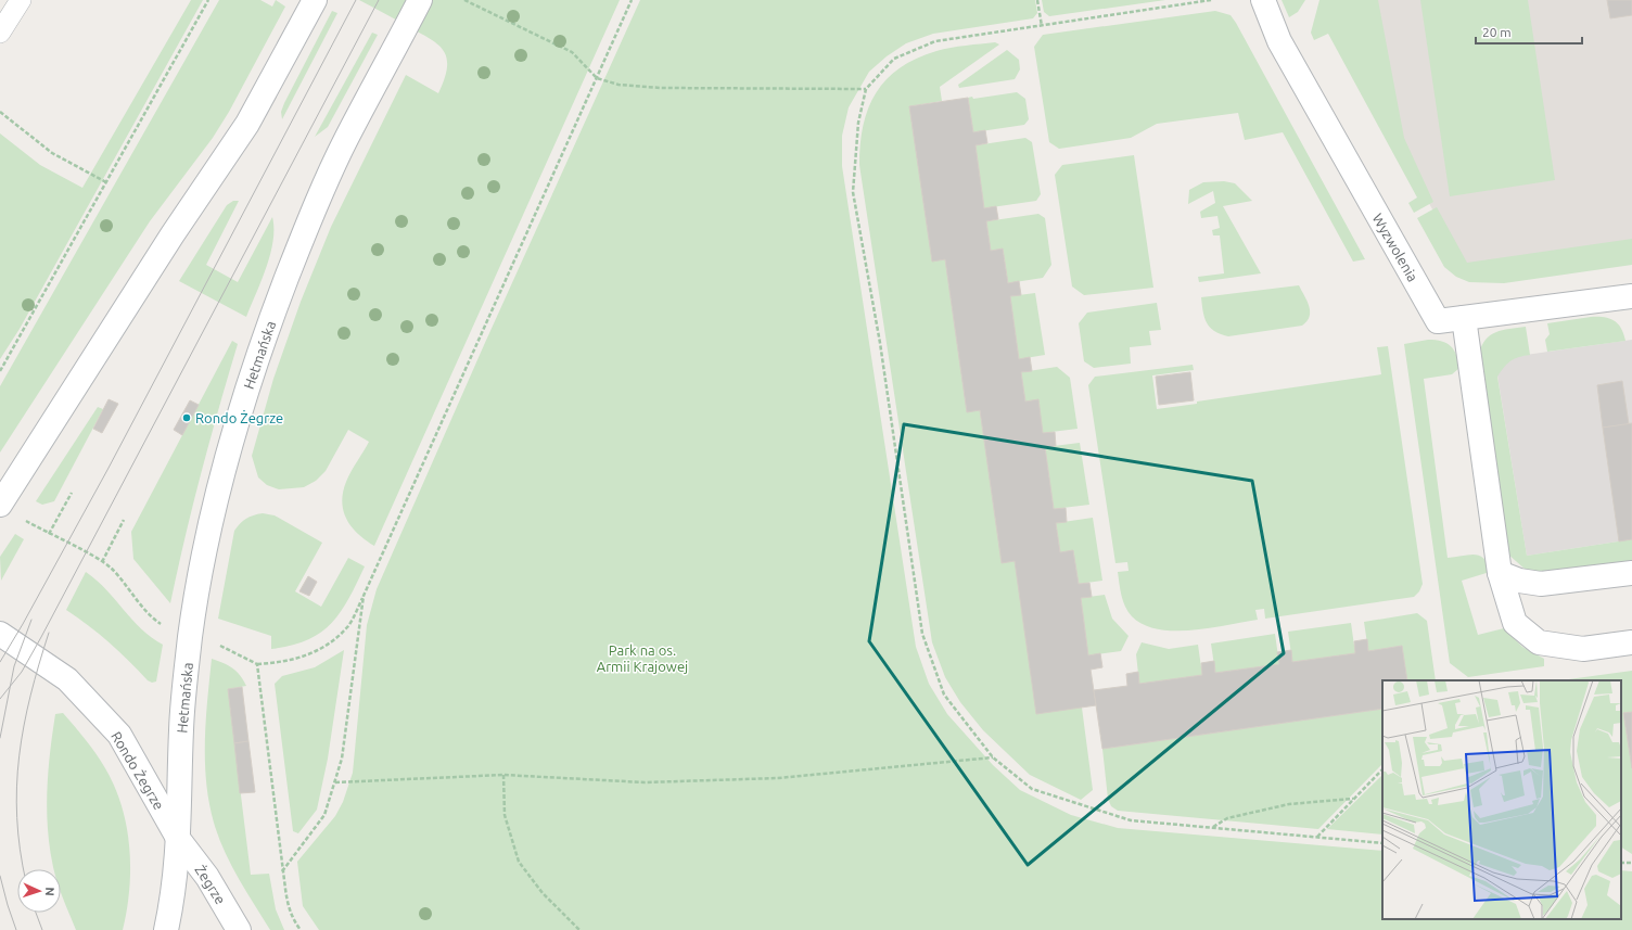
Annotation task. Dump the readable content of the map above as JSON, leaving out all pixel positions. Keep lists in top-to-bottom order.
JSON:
{
  "streets": {
    "street": [
      "Wyzwolenia",
      "Hetmańska",
      "Rondo Żegrze",
      "Żegrze"
    ]
  },
  "crossings": [
    ["Hetmańska", "Rondo Żegrze"],
    ["Hetmańska", "Żegrze"],
    ["Rondo Żegrze", "Żegrze"]
  ],
  "parks": ["Park na os. Armii Krajowej"],
  "places": ["Rondo Żegrze"],
  "scale_bar": "20 m",
  "north": "right"
}
